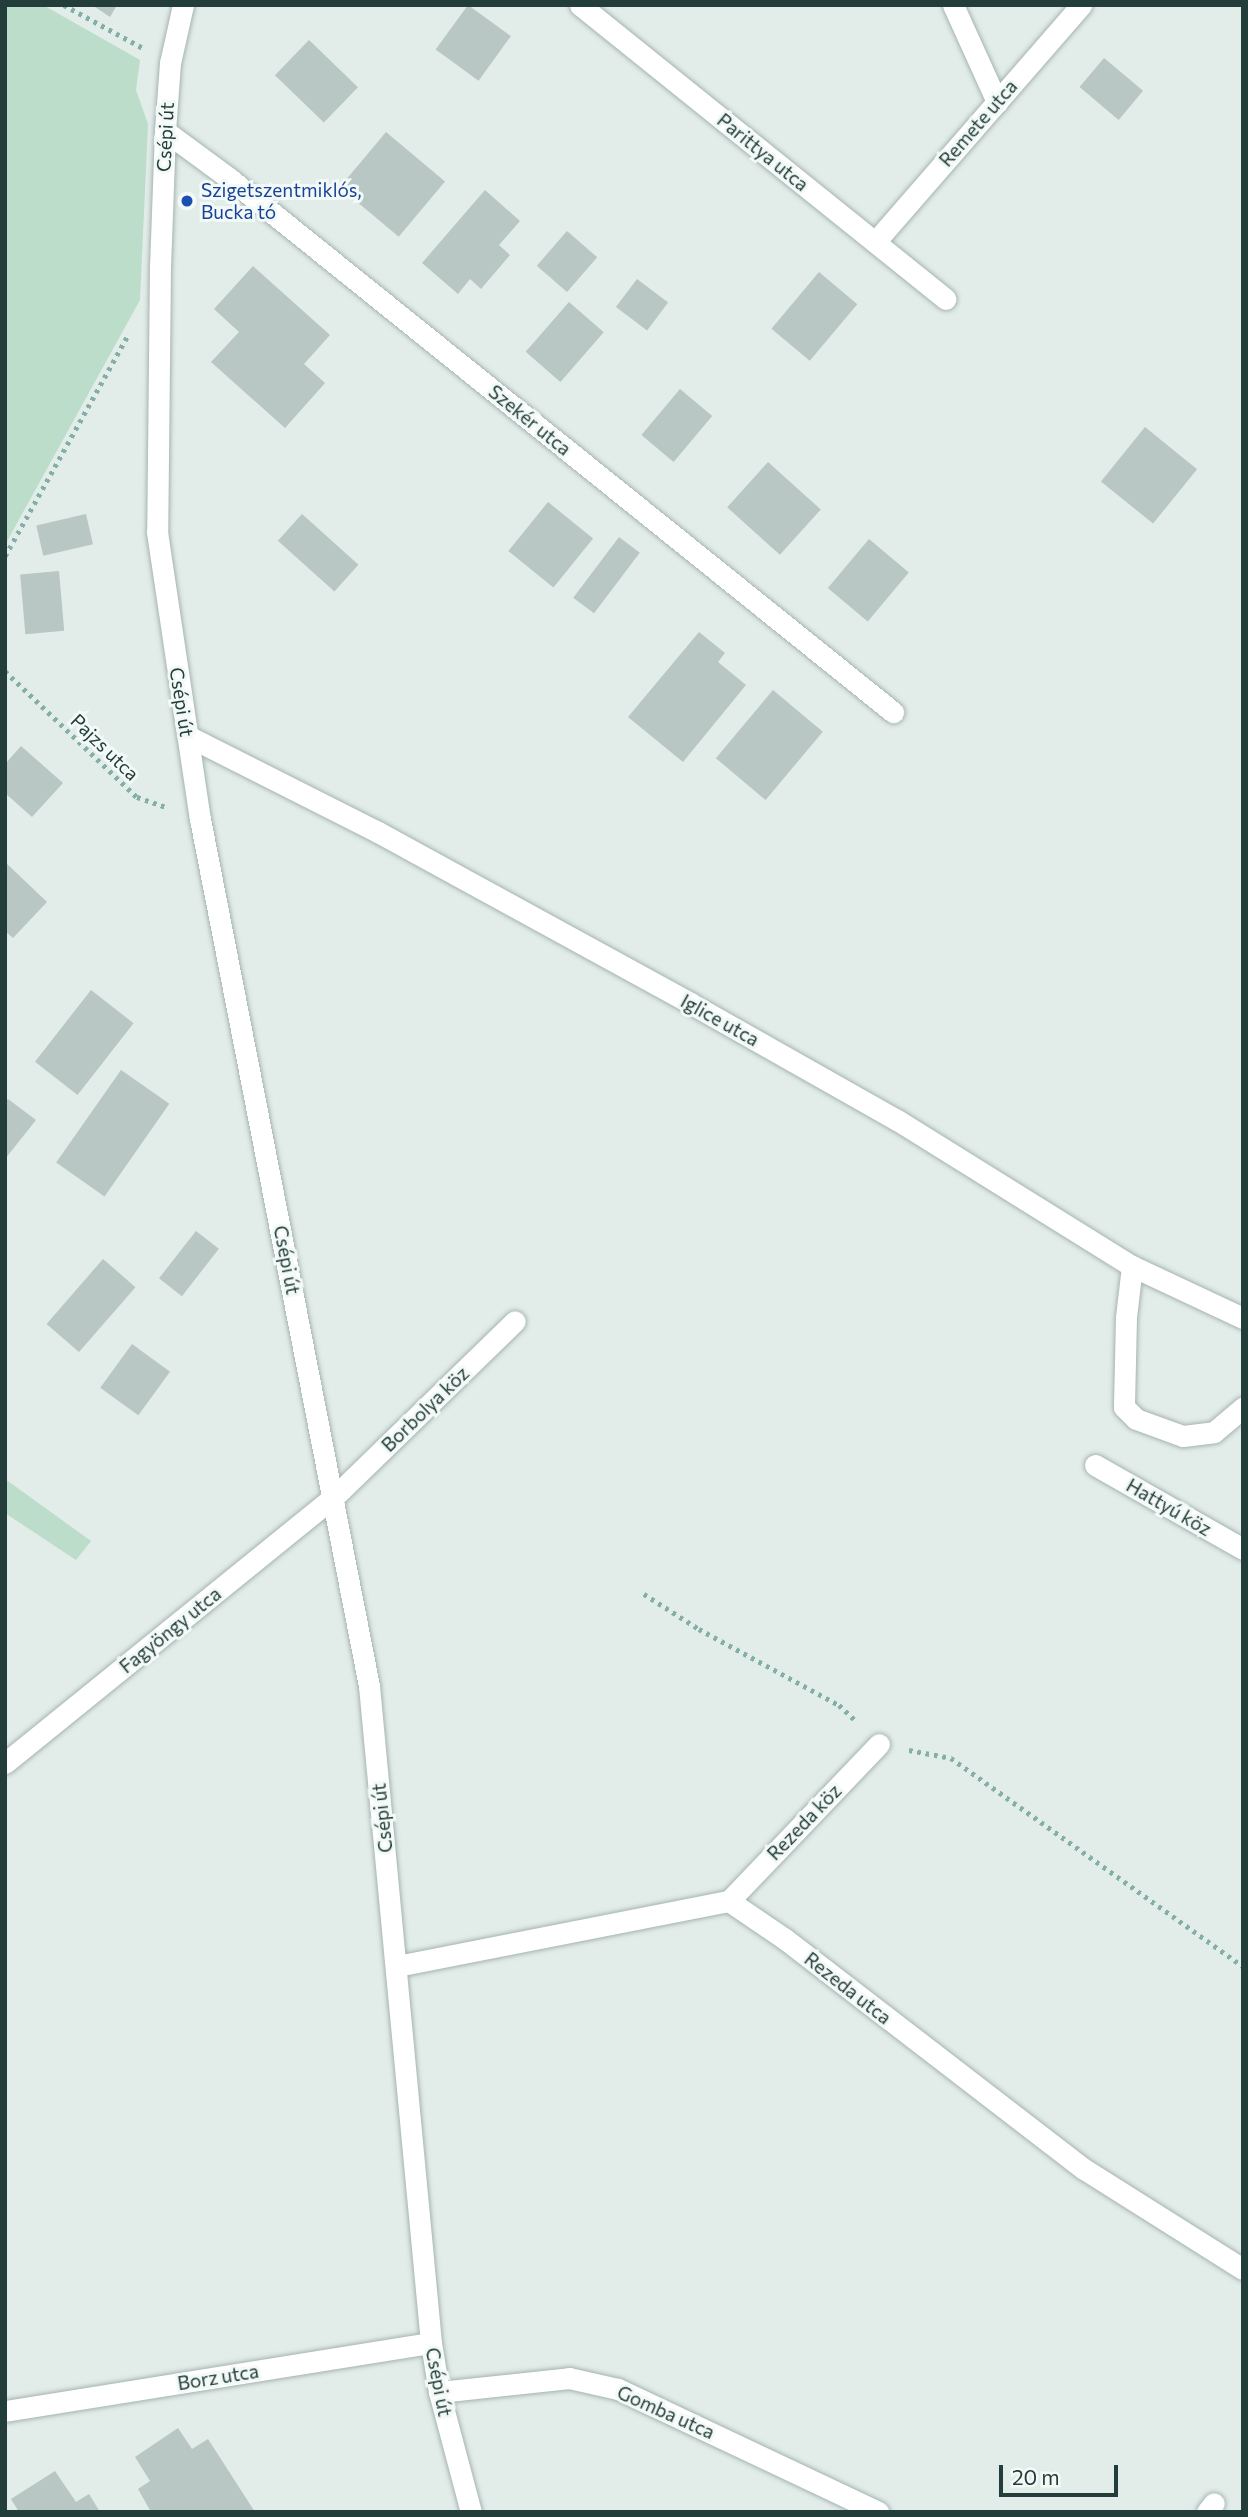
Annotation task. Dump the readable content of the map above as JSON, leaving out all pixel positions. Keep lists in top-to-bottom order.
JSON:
{
  "streets": {
    "street": [
      "Remete utca",
      "Csépi út",
      "Parittya utca",
      "Szekér utca",
      "Iglice utca",
      "Borbolya köz",
      "Hattyú köz",
      "Fagyöngy utca",
      "Rezeda köz",
      "Rezeda utca",
      "Borz utca",
      "Gomba utca"
    ],
    "path": ["Pajzs utca"]
  },
  "crossings": [
    ["Remete utca", "Parittya utca"],
    ["Csépi út", "Szekér utca"],
    ["Csépi út", "Pajzs utca"],
    ["Csépi út", "Iglice utca"],
    ["Csépi út", "Borbolya köz"],
    ["Csépi út", "Fagyöngy utca"],
    ["Csépi út", "Borz utca"],
    ["Csépi út", "Gomba utca"],
    ["Borbolya köz", "Fagyöngy utca"],
    ["Rezeda köz", "Rezeda utca"]
  ],
  "places": ["Szigetszentmiklós, Bucka tó"],
  "scale_bar": "20 m"
}
